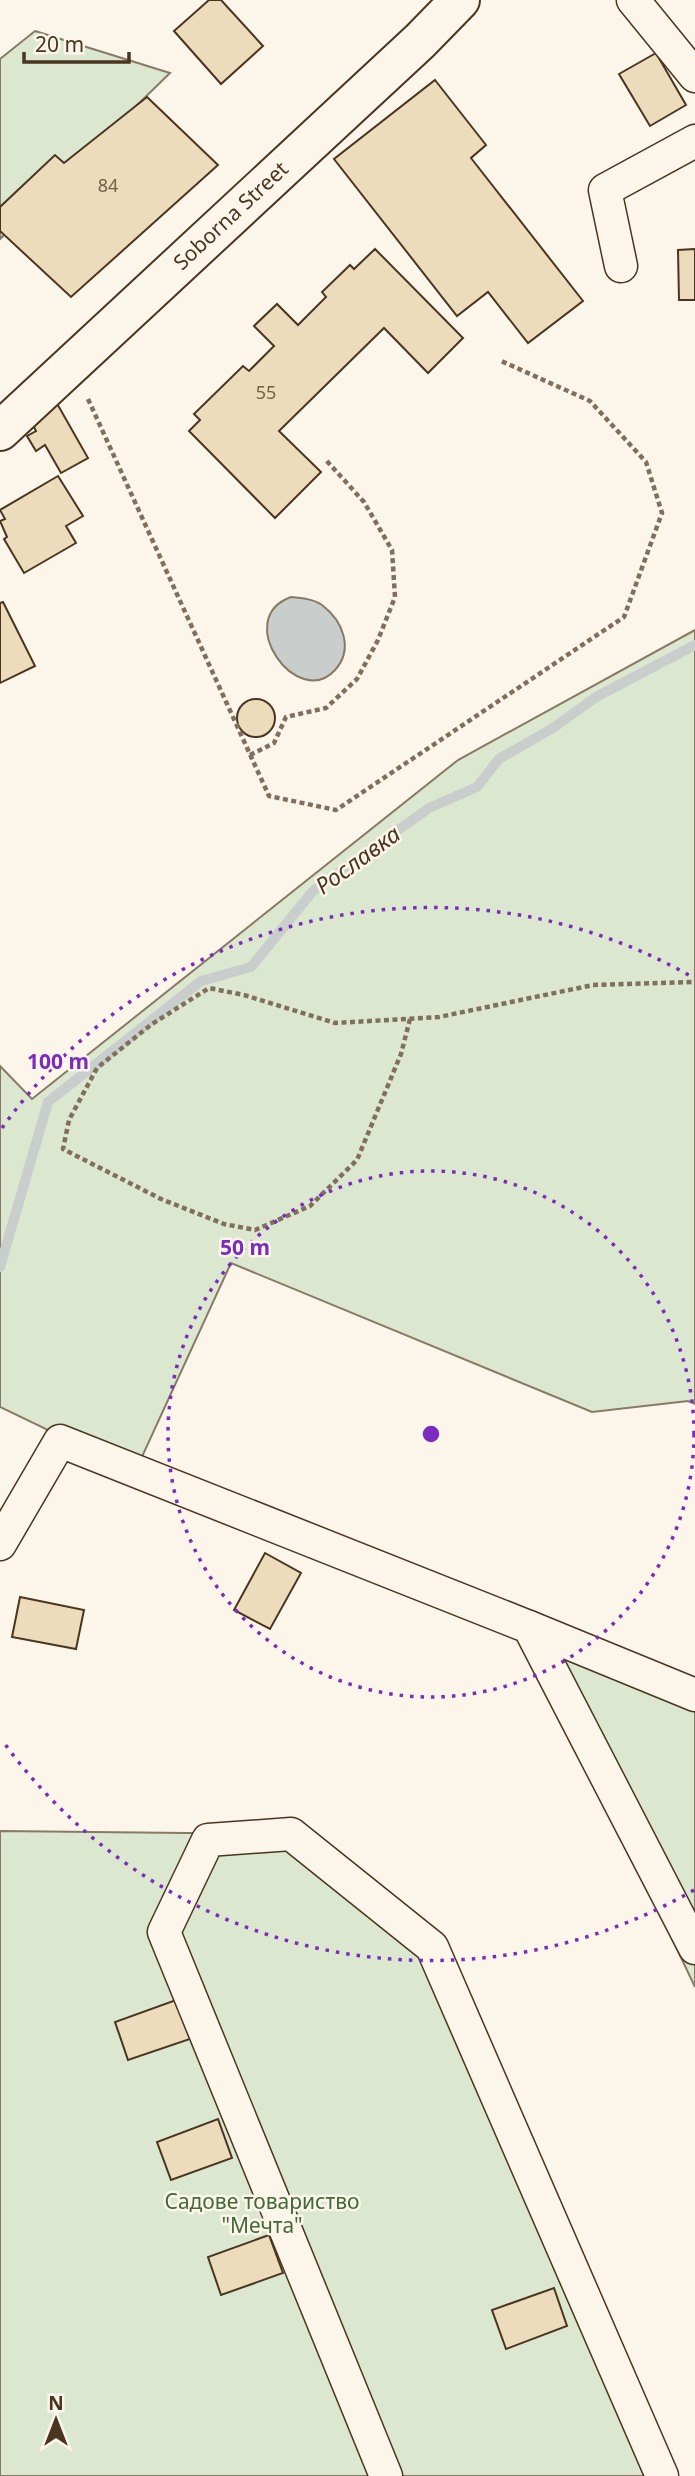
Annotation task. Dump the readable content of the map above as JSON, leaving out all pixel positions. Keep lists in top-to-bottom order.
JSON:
{
  "streets": {
    "street": ["Soborna Street"]
  },
  "water": ["Рославка"],
  "parks": ["Садове товариство \"Мечта\""],
  "house_numbers": ["84", "55"],
  "scale_bar": "20 m",
  "north": "top",
  "rings": ["100 m", "50 m"]
}
